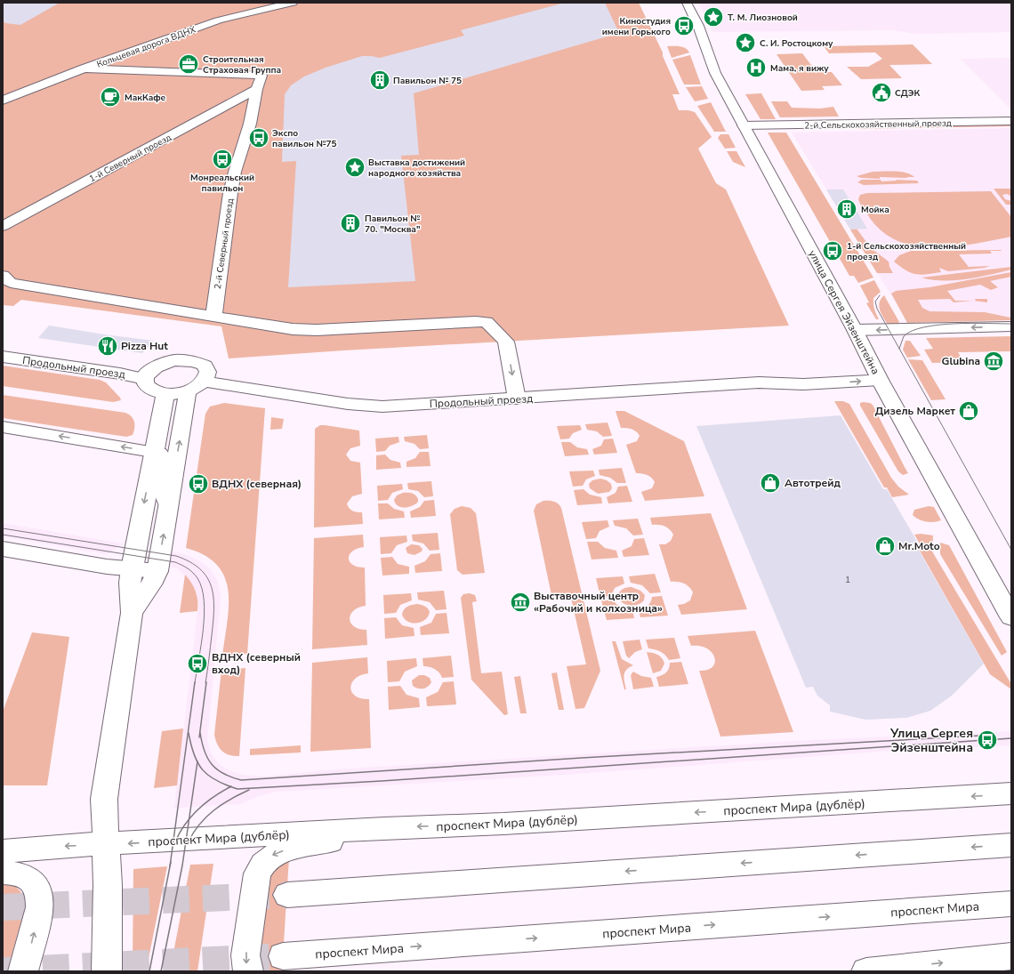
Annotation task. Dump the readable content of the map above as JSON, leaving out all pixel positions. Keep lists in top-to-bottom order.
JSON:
{
  "streets": {
    "main road": [
      "Кольцевая дорога ВДНХ",
      "2-й Сельскохозяйственный проезд",
      "1-й Северный проезд",
      "2-й Северный проезд",
      "улица Сергея Эйзенштейна",
      "Продольный проезд",
      "проспект Мира (дублёр)",
      "проспект Мира"
    ]
  },
  "crossings": [
    ["Кольцевая дорога ВДНХ", "2-й Северный проезд"],
    ["2-й Сельскохозяйственный проезд", "улица Сергея Эйзенштейна"],
    ["1-й Северный проезд", "2-й Северный проезд"],
    ["улица Сергея Эйзенштейна", "Продольный проезд"]
  ],
  "places": {
    "place": ["Т. М. Лиозновой", "С. И. Ростоцкому", "Выставка достижений народного хозяйства"],
    "bus stop": [
      "Киностудия имени Горького",
      "Экспо павильон №75",
      "Монреальский павильон",
      "1-й Сельскохозяйственный проезд",
      "ВДНХ (северная)",
      "ВДНХ (северный вход)",
      "Улица Сергея Эйзенштейна"
    ],
    "office": ["Строительная Страховая Группа"],
    "hospital": ["Мама, я вижу"],
    "building": ["Павильон № 75", "Мойка", "Павильон № 70. \"Москва\""],
    "public building": ["СДЭК"],
    "cafe": ["МакКафе"],
    "restaurant": ["Pizza Hut"],
    "museum": ["Glubina", "Выставочный центр «Рабочий и колхозница»"],
    "shop": ["Дизель Маркет", "Автотрейд", "Mr.Moto"]
  },
  "house_numbers": ["1"]
}
